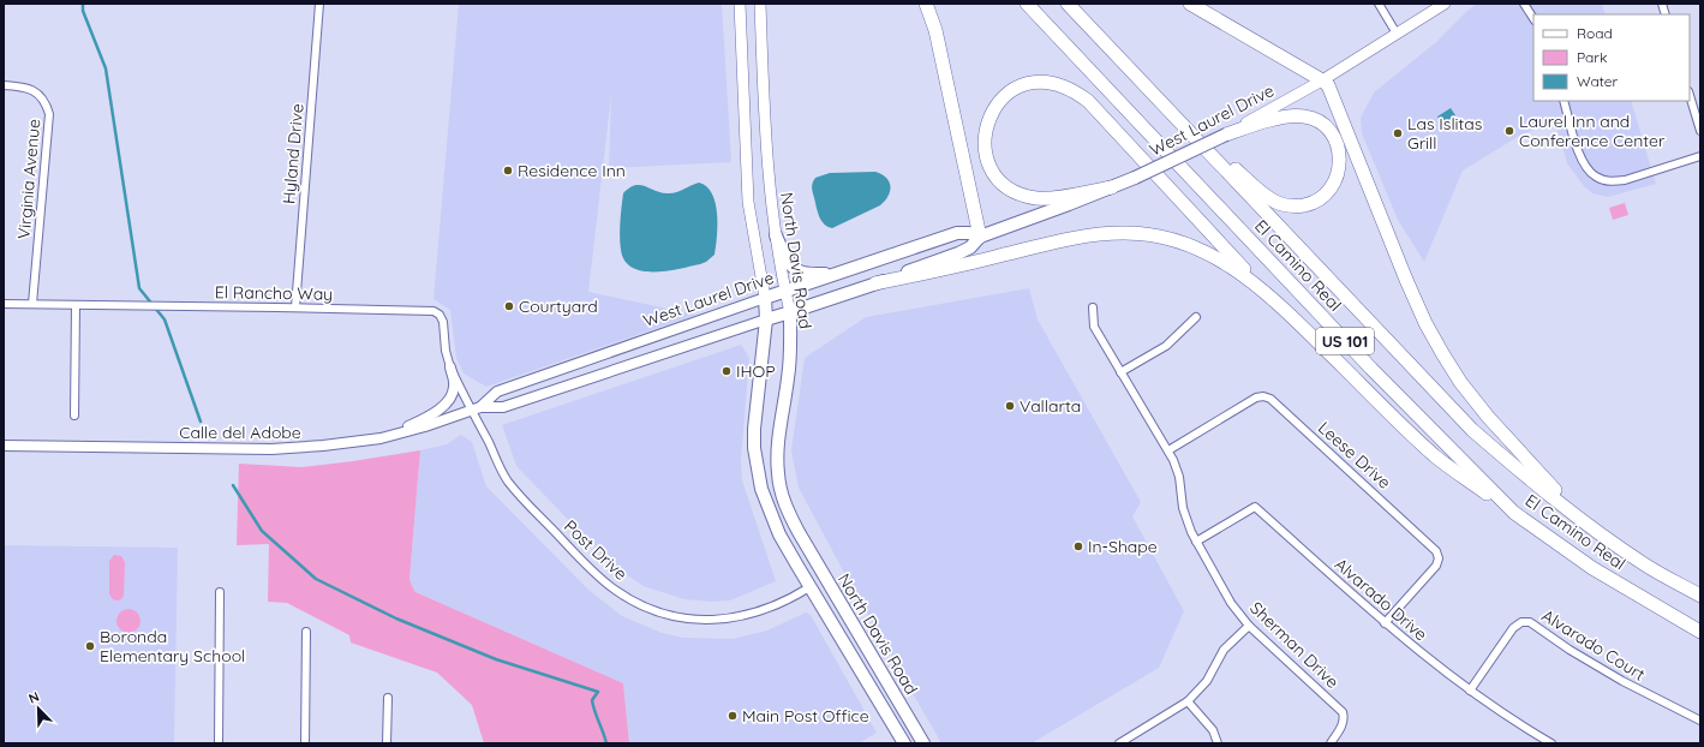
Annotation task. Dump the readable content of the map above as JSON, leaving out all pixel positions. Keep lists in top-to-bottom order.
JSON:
{
  "streets": {
    "highway": ["El Camino Real", "US 101"],
    "main road": ["West Laurel Drive", "North Davis Road"],
    "street": [
      "Hyland Drive",
      "Virginia Avenue",
      "El Rancho Way",
      "Calle del Adobe",
      "Leese Drive",
      "Post Drive",
      "Alvarado Drive",
      "Sherman Drive",
      "Alvarado Court"
    ]
  },
  "crossings": [
    ["West Laurel Drive", "North Davis Road"],
    ["West Laurel Drive", "El Rancho Way"],
    ["West Laurel Drive", "Calle del Adobe"],
    ["West Laurel Drive", "Post Drive"],
    ["Hyland Drive", "El Rancho Way"],
    ["Virginia Avenue", "El Rancho Way"],
    ["North Davis Road", "Post Drive"],
    ["El Rancho Way", "Calle del Adobe"],
    ["El Rancho Way", "Post Drive"],
    ["Calle del Adobe", "Post Drive"],
    ["Leese Drive", "Alvarado Drive"],
    ["Leese Drive", "Sherman Drive"],
    ["Alvarado Drive", "Sherman Drive"],
    ["Alvarado Drive", "Alvarado Court"]
  ],
  "places": [
    "Laurel Inn and Conference Center",
    "Las Islitas Grill",
    "Residence Inn",
    "Courtyard",
    "IHOP",
    "Vallarta",
    "In-Shape",
    "Boronda Elementary School",
    "Main Post Office"
  ],
  "legend": ["Road", "Park", "Water"],
  "north": "top left"
}
